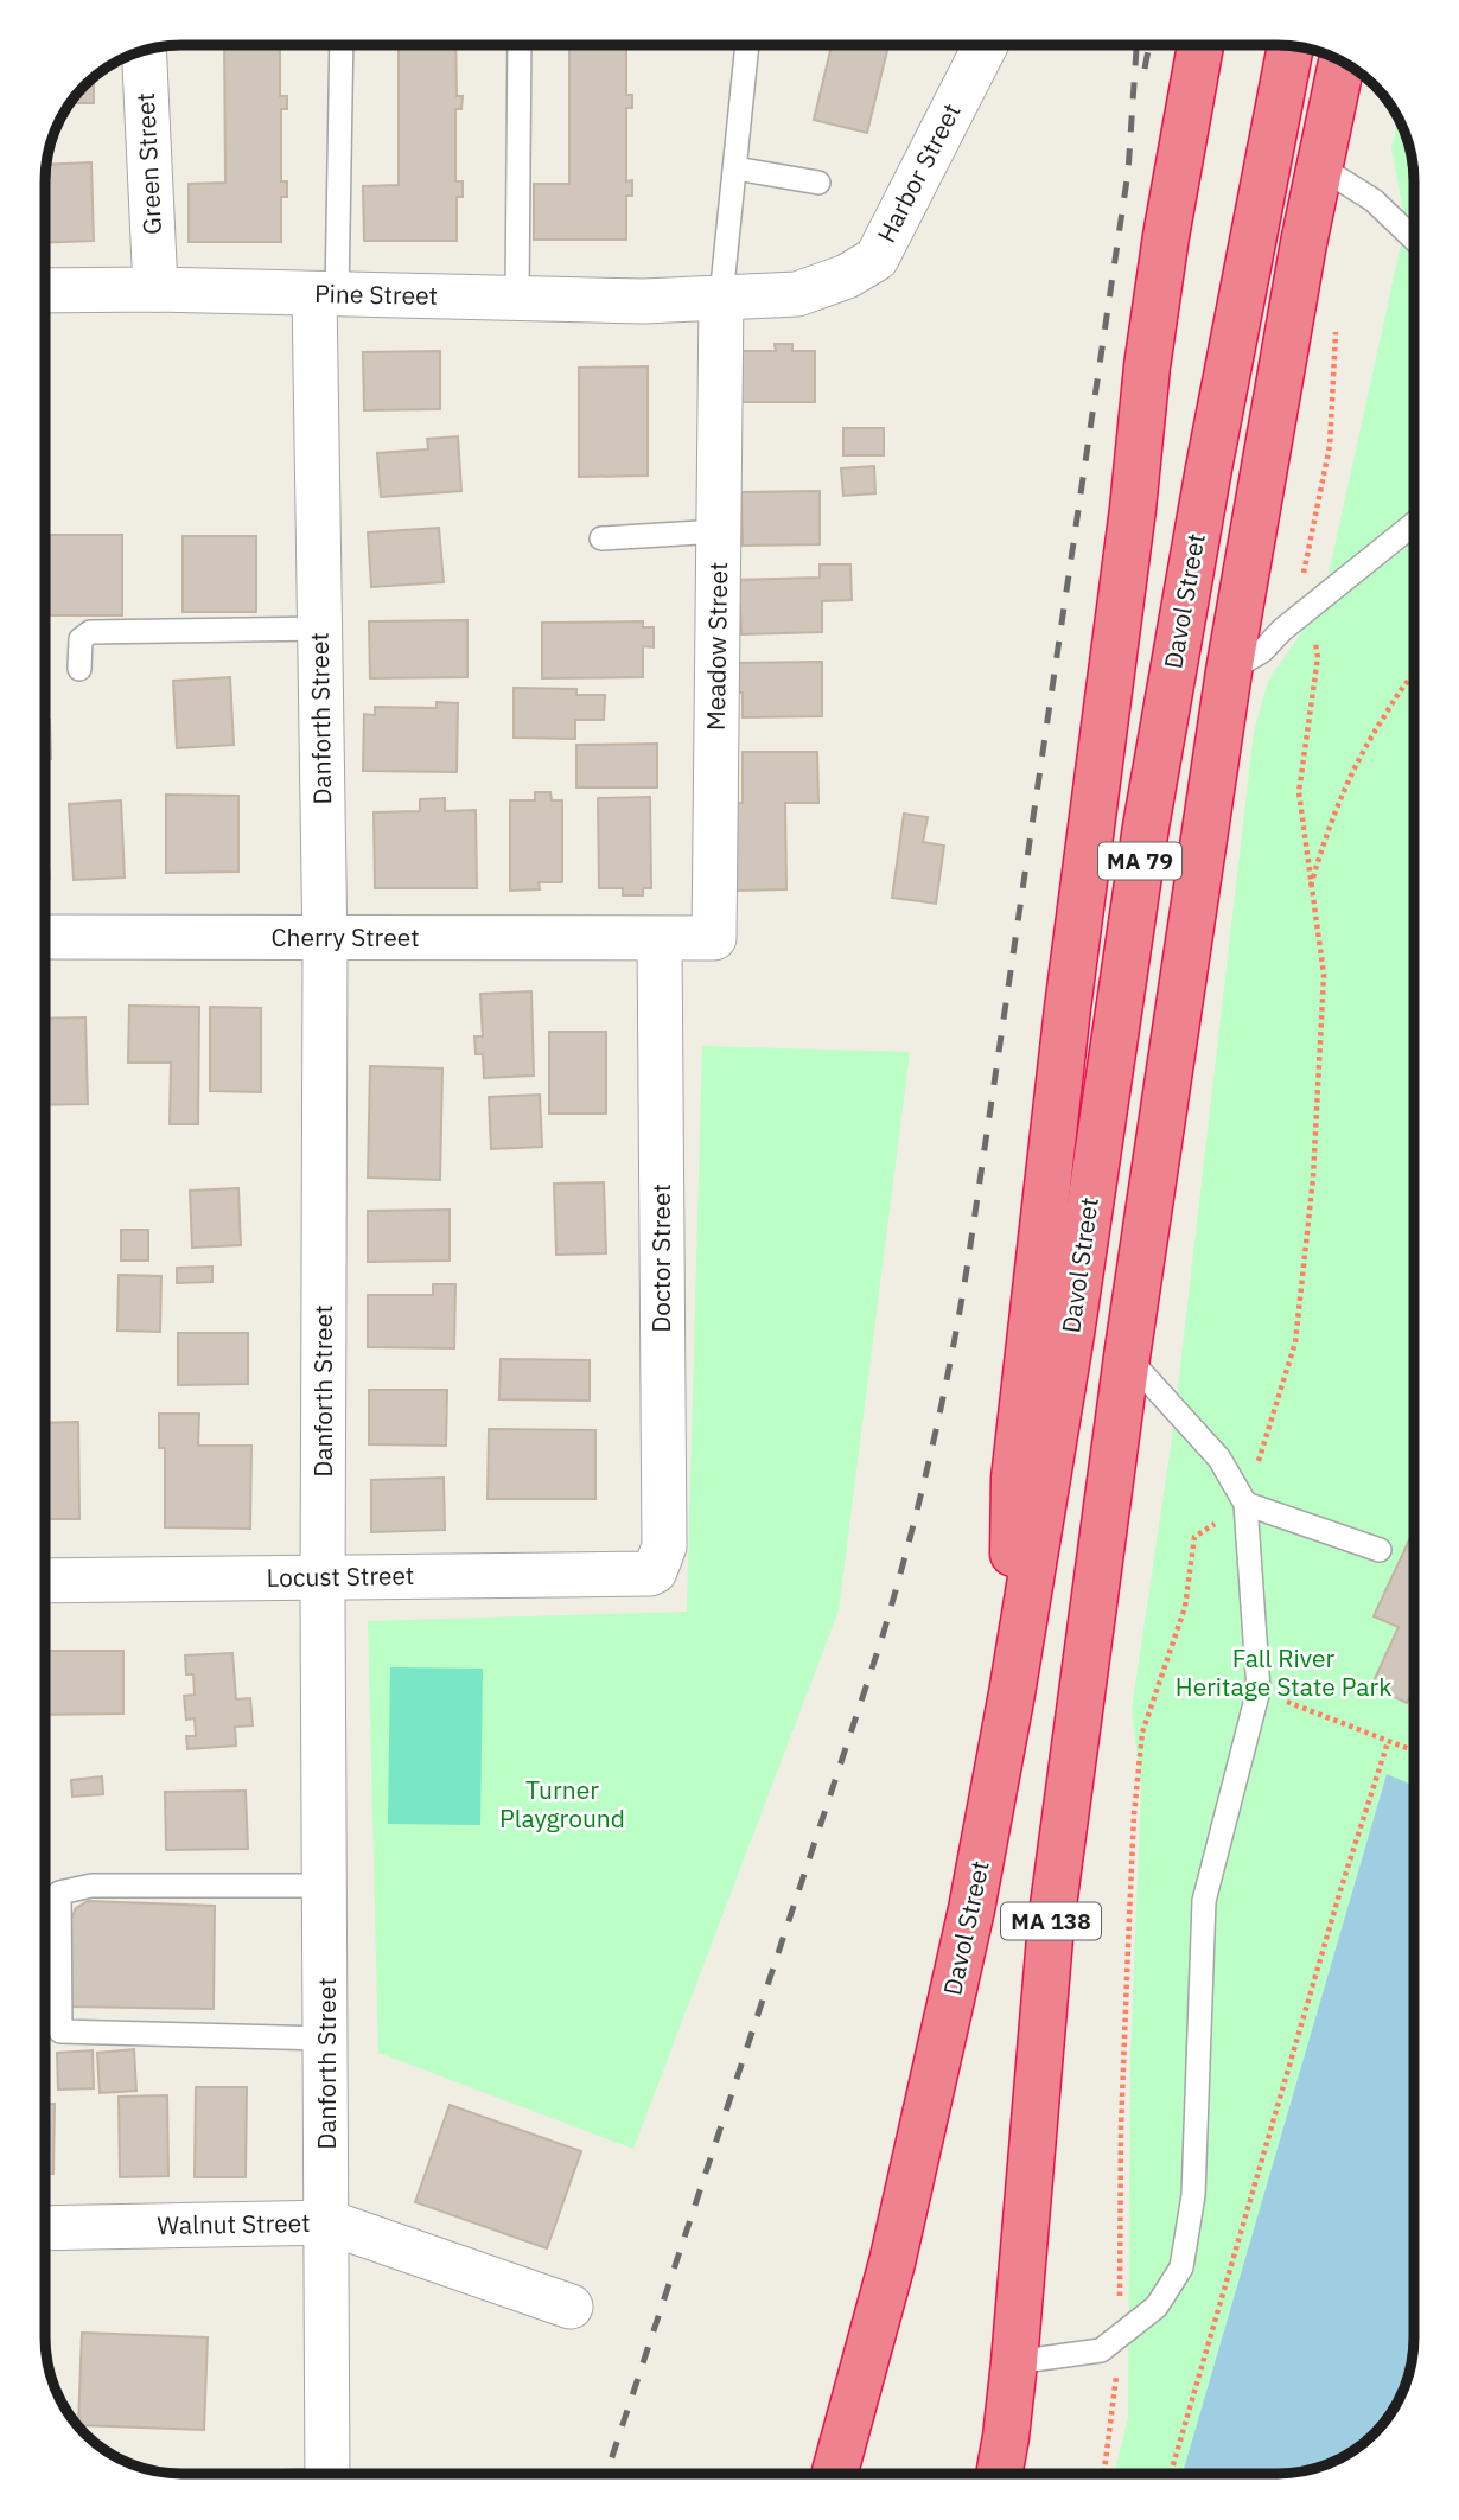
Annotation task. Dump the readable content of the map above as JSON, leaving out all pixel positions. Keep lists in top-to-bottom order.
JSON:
{
  "streets": {
    "highway": ["Davol Street", "MA 79", "MA 138"],
    "street": [
      "Green Street",
      "Harbor Street",
      "Pine Street",
      "Meadow Street",
      "Danforth Street",
      "Cherry Street",
      "Doctor Street",
      "Locust Street",
      "Walnut Street"
    ]
  },
  "crossings": [
    ["Green Street", "Pine Street"],
    ["Harbor Street", "Pine Street"],
    ["Harbor Street", "Meadow Street"],
    ["Pine Street", "Meadow Street"],
    ["Pine Street", "Danforth Street"],
    ["Meadow Street", "Cherry Street"],
    ["Meadow Street", "Doctor Street"],
    ["Danforth Street", "Cherry Street"],
    ["Danforth Street", "Locust Street"],
    ["Danforth Street", "Walnut Street"],
    ["MA 79", "MA 138"],
    ["Cherry Street", "Doctor Street"],
    ["Doctor Street", "Locust Street"]
  ],
  "parks": ["Fall River Heritage State Park", "Turner Playground"]
}
